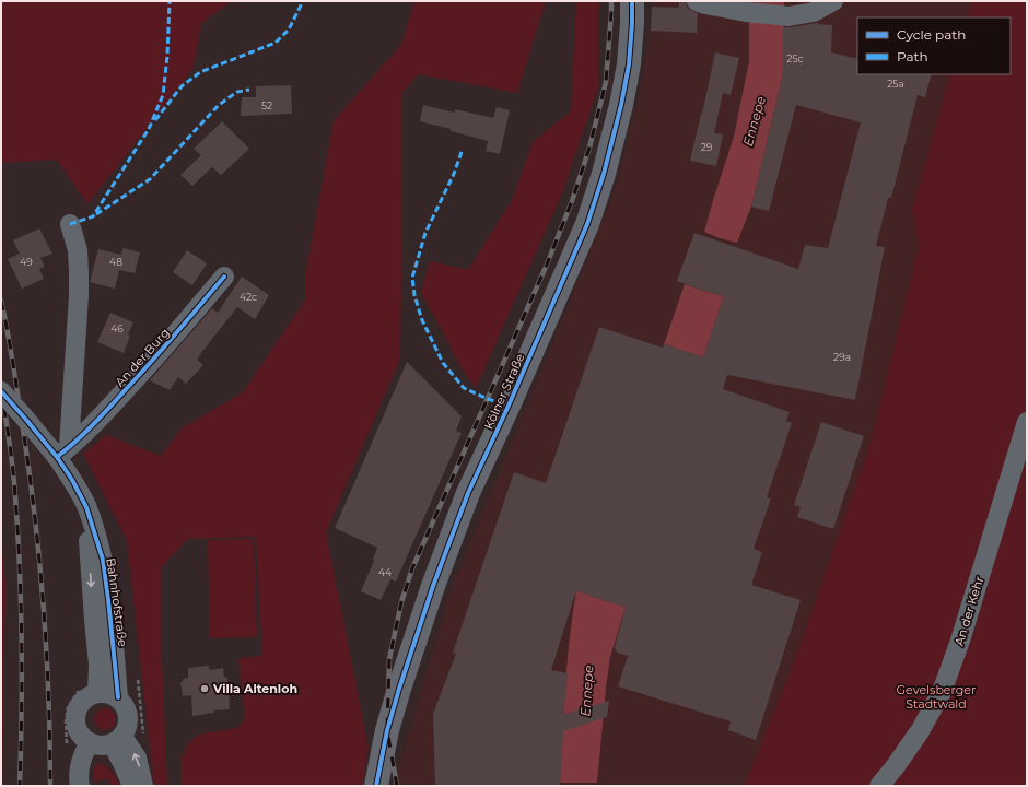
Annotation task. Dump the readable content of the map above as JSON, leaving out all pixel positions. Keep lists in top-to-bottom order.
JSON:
{
  "streets": {
    "main road": ["Kölner Straße"],
    "street": ["An der Burg", "Bahnhofstraße", "An der Kehr"]
  },
  "crossings": [
    ["An der Burg", "Bahnhofstraße"]
  ],
  "water": ["Ennepe"],
  "parks": ["Gevelsberger Stadtwald"],
  "places": ["Villa Altenloh"],
  "house_numbers": [
    "25c",
    "25a",
    "52",
    "29",
    "49",
    "48",
    "42c",
    "46",
    "29a",
    "44"
  ],
  "legend": ["Cycle path", "Path"]
}
